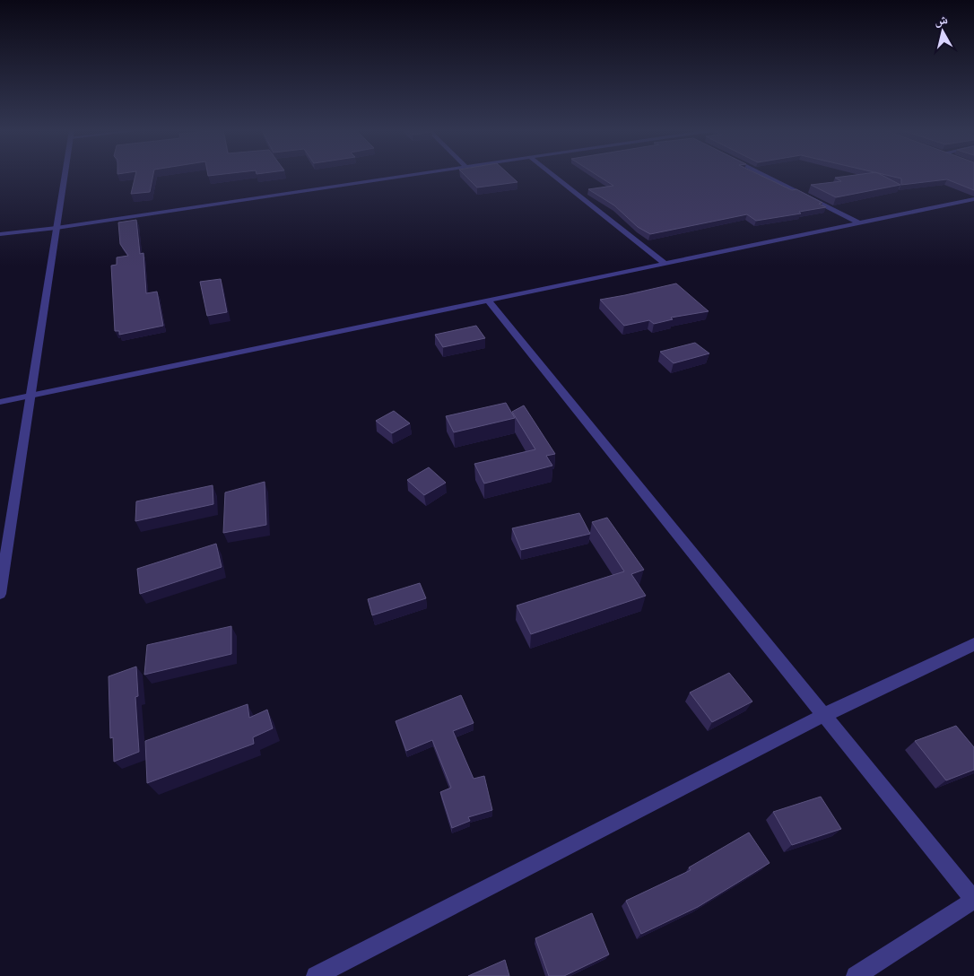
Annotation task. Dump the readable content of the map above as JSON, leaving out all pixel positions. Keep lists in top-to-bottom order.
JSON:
{
  "north": "top"
}
